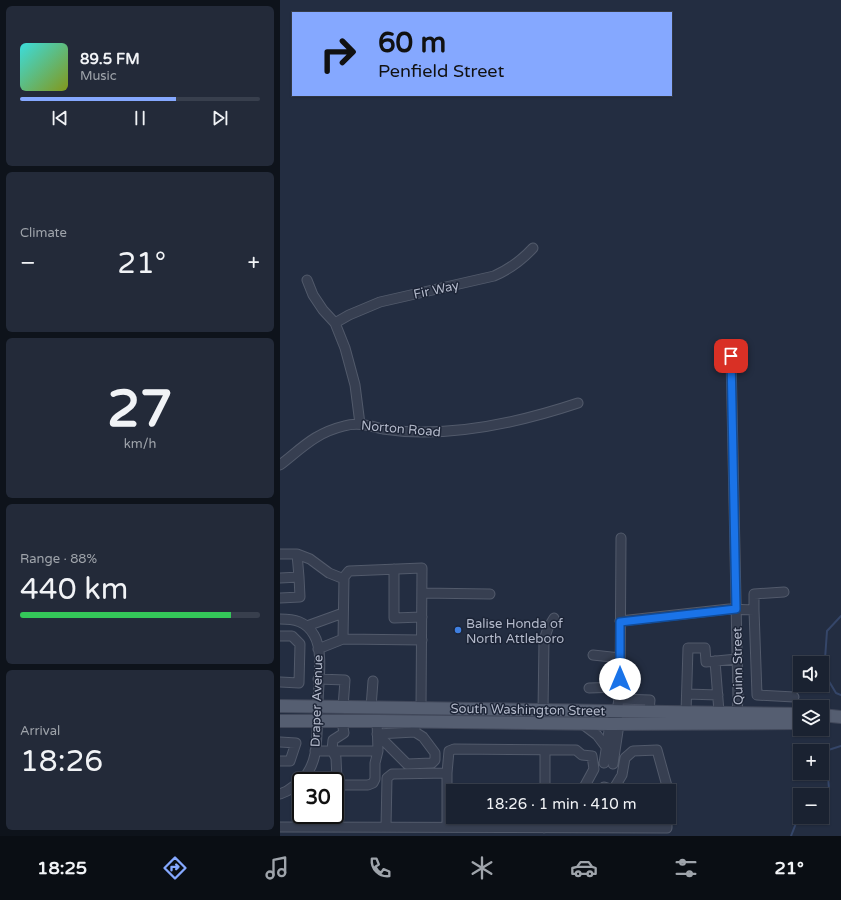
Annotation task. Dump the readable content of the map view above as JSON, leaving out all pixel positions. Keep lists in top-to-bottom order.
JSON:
{
  "streets": {
    "main road": ["South Washington Street"],
    "street": [
      "Fir Way",
      "Norton Road",
      "Quinn Street",
      "Draper Avenue"
    ]
  },
  "crossings": [
    ["Quinn Street", "South Washington Street"],
    ["Draper Avenue", "South Washington Street"]
  ],
  "places": ["Balise Honda of North Attleboro"],
  "page": {
    "turn": ["60 m", "Penfield Street"],
    "song": ["89.5 FM", "Music"],
    "tile": [
      "Climate",
      ["27", "km/h"],
      ["Range · 88%", "440 km"],
      ["Arrival", "18:26"]
    ],
    "heat": ["−", "21°", "+"],
    "map_buttons": ["+", "−"],
    "limit": "30",
    "trip": "18:26 · 1 min · 410 m",
    "tabs": ["18:25", "21°"]
  }
}
